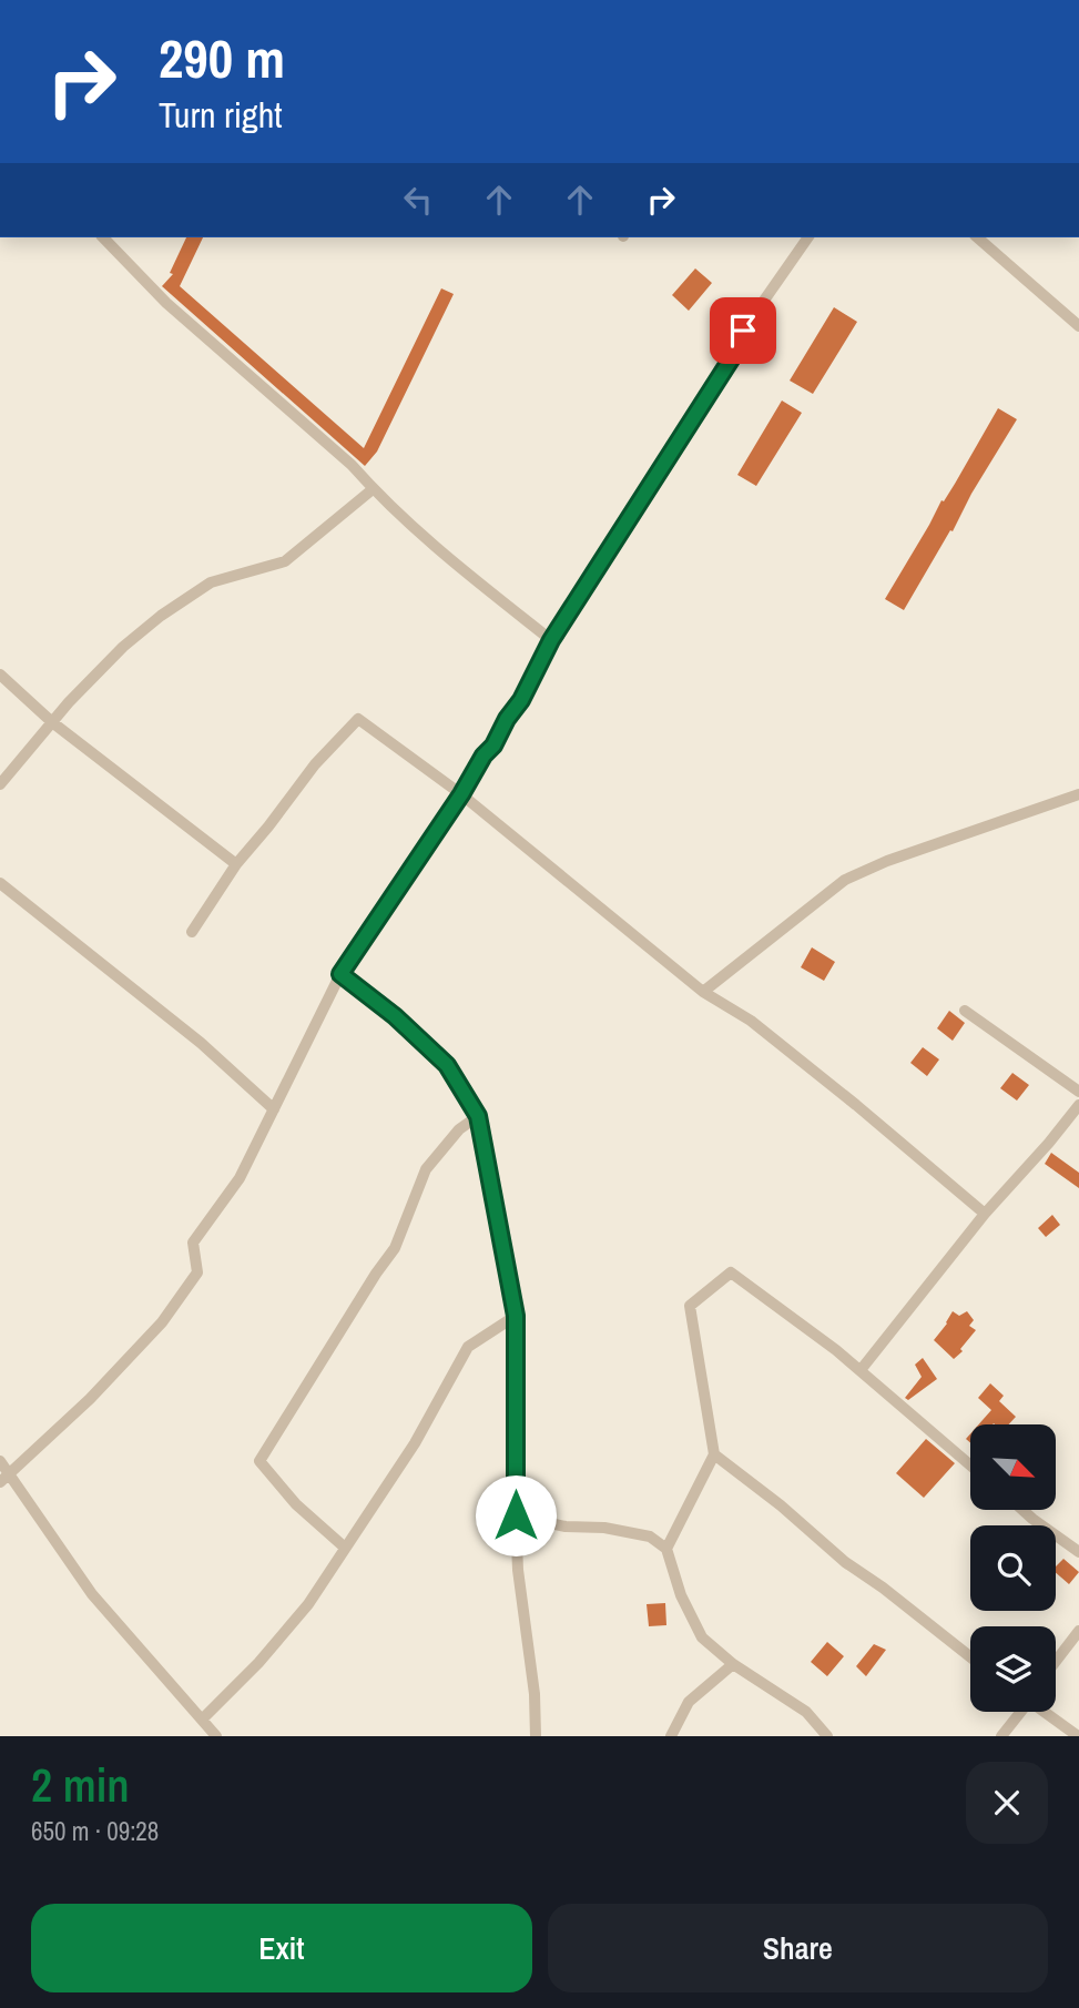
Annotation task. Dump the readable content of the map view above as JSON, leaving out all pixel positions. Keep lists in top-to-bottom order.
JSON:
{
  "north": "bottom right",
  "page": {
    "turn": ["290 m", "Turn right"],
    "heading": ["2 min", "650 m · 09:28"],
    "buttons": ["Exit", "Share"]
  }
}
